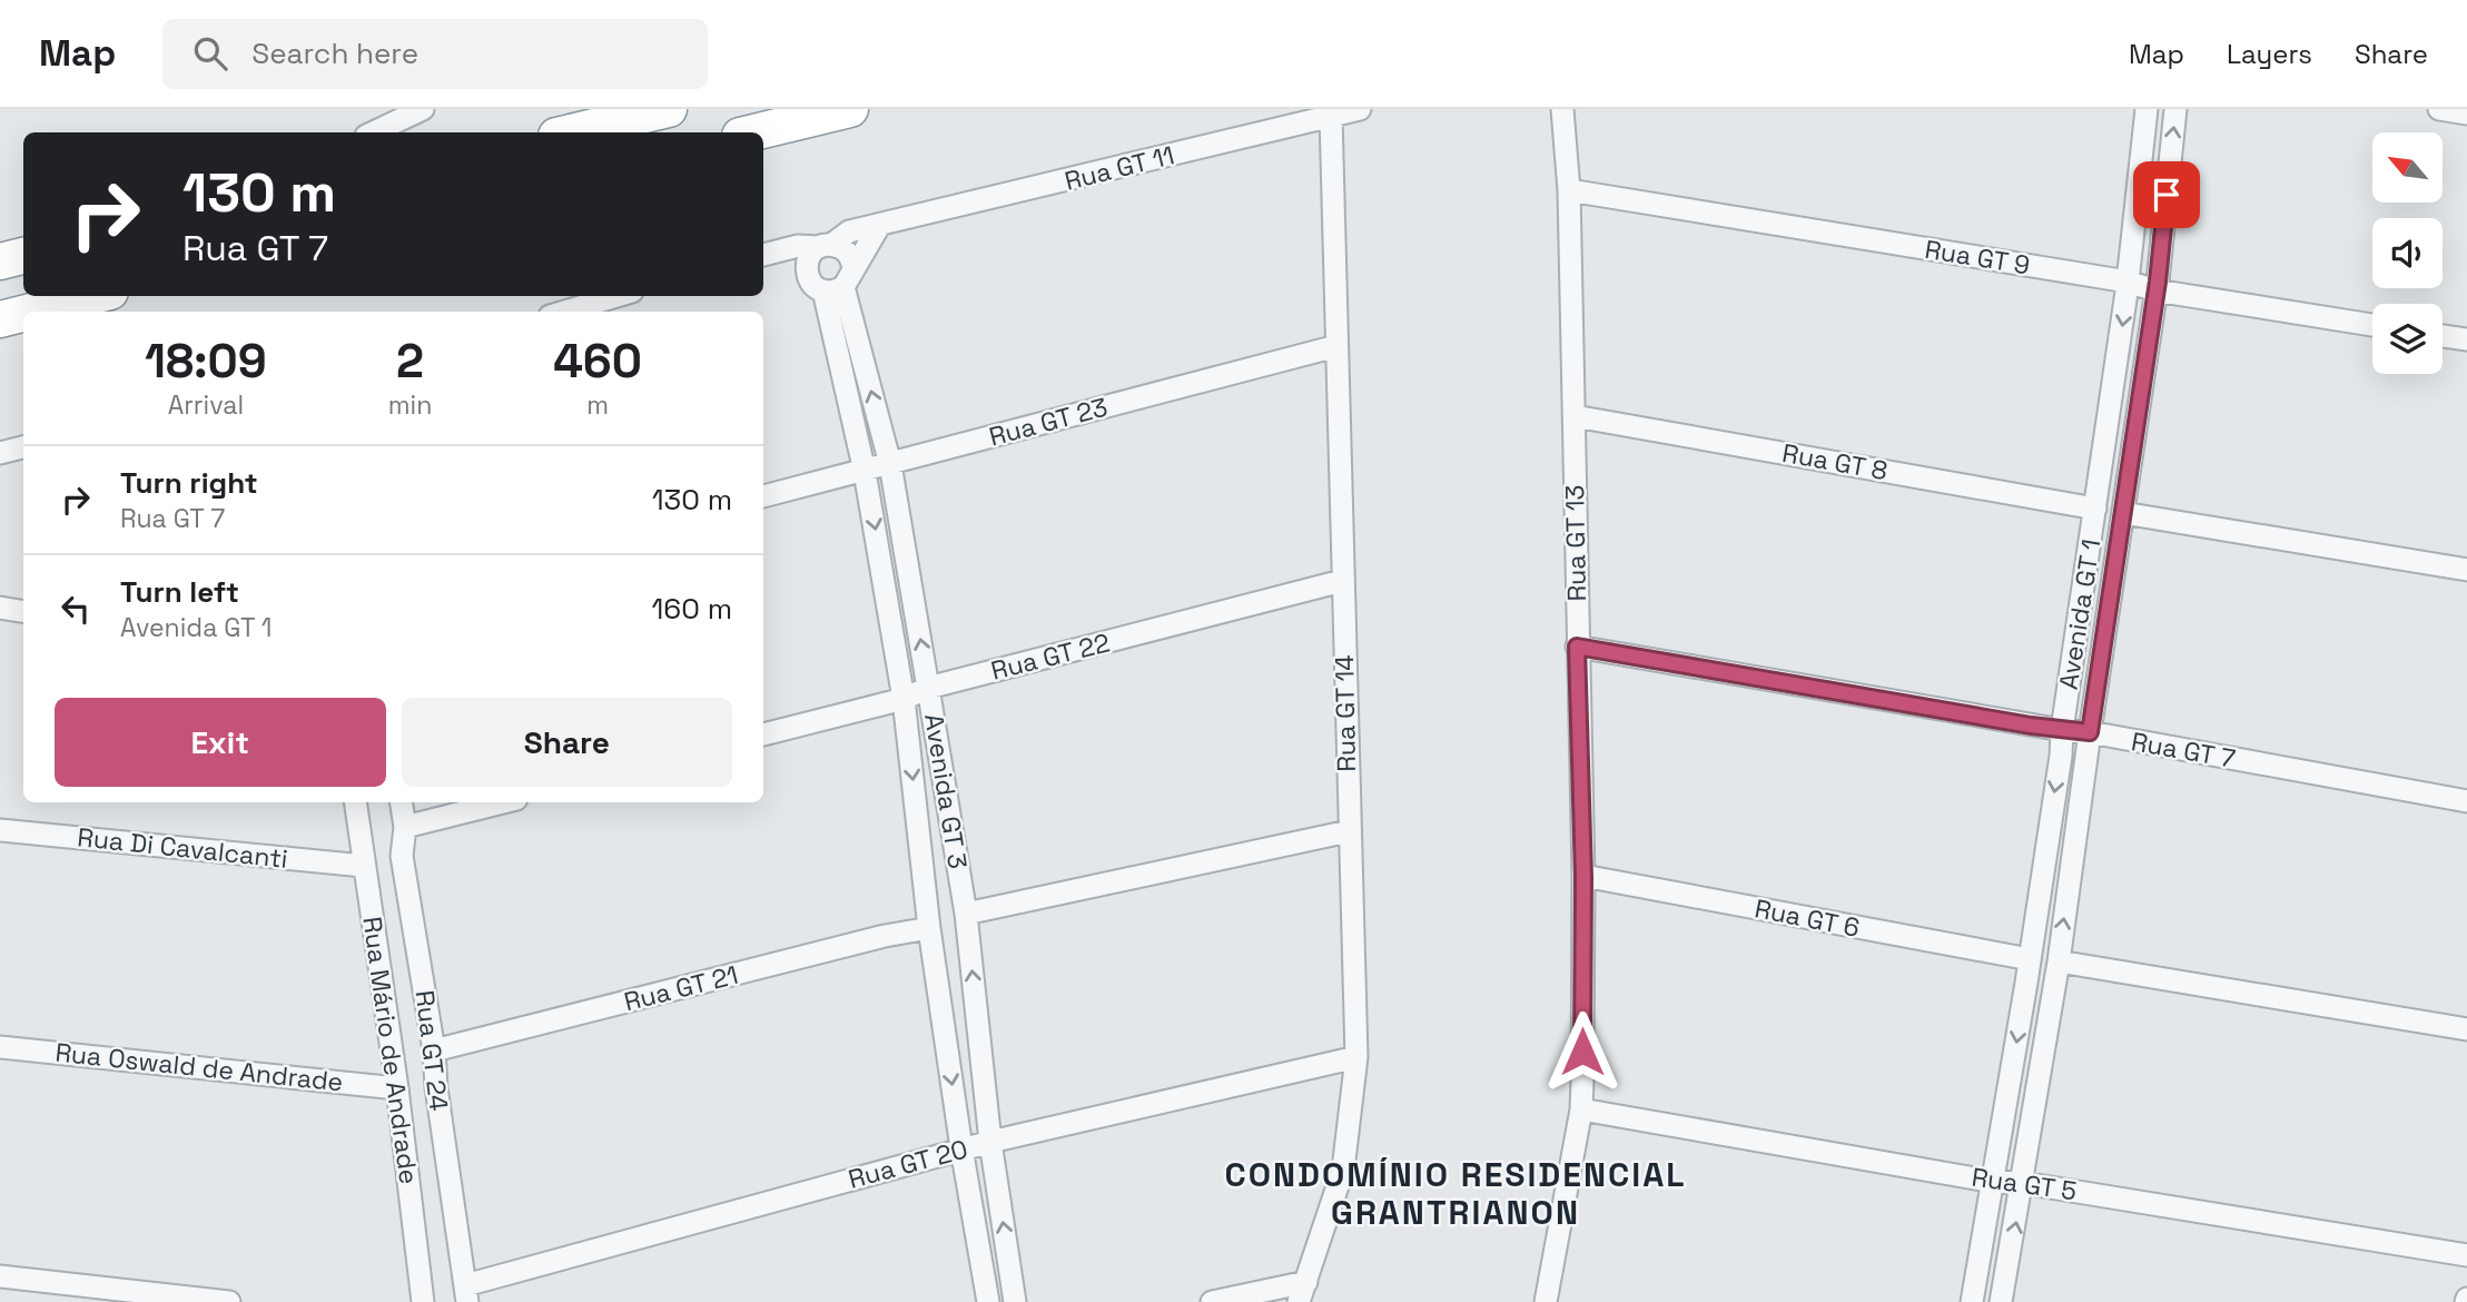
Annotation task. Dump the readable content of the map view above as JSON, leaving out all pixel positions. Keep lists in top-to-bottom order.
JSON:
{
  "streets": {
    "street": [
      "Rua GT 11",
      "Rua GT 9",
      "Rua GT 23",
      "Rua GT 8",
      "Rua GT 13",
      "Avenida GT 1",
      "Rua GT 22",
      "Rua GT 14",
      "Rua GT 7",
      "Avenida GT 3",
      "Rua Di Cavalcanti",
      "Rua GT 6",
      "Rua GT 21",
      "Rua Mário de Andrade",
      "Rua GT 24",
      "Rua Oswald de Andrade",
      "Rua GT 20",
      "Rua GT 5"
    ]
  },
  "crossings": [
    ["Rua GT 11", "Rua GT 14"],
    ["Rua GT 11", "Avenida GT 3"],
    ["Rua GT 9", "Rua GT 13"],
    ["Rua GT 9", "Avenida GT 1"],
    ["Rua GT 23", "Rua GT 14"],
    ["Rua GT 23", "Avenida GT 3"],
    ["Rua GT 8", "Rua GT 13"],
    ["Rua GT 8", "Avenida GT 1"],
    ["Rua GT 13", "Rua GT 7"],
    ["Rua GT 13", "Rua GT 6"],
    ["Rua GT 13", "Rua GT 5"],
    ["Avenida GT 1", "Rua GT 7"],
    ["Avenida GT 1", "Rua GT 6"],
    ["Avenida GT 1", "Rua GT 5"],
    ["Rua GT 22", "Rua GT 14"],
    ["Rua GT 22", "Avenida GT 3"],
    ["Rua GT 14", "Rua GT 20"],
    ["Avenida GT 3", "Rua GT 21"],
    ["Avenida GT 3", "Rua GT 20"],
    ["Rua Di Cavalcanti", "Rua Mário de Andrade"],
    ["Rua GT 21", "Rua GT 24"],
    ["Rua Mário de Andrade", "Rua Oswald de Andrade"],
    ["Rua GT 24", "Rua GT 20"]
  ],
  "districts": ["CONDOMÍNIO RESIDENCIAL GRANTRIANON"],
  "north": "top left",
  "page": {
    "header": "Map",
    "search": "Search here",
    "nav": ["Map", "Layers", "Share"],
    "turn": ["130 m", "Rua GT 7"],
    "eta": [
      "18:09",
      "Arrival",
      "2",
      "min",
      "460",
      "m"
    ],
    "list": [
      {
        "name": "Turn right",
        "note": "Rua GT 7",
        "value": "130 m"
      },
      {
        "name": "Turn left",
        "note": "Avenida GT 1",
        "value": "160 m"
      }
    ],
    "buttons": ["Exit", "Share"]
  }
}
